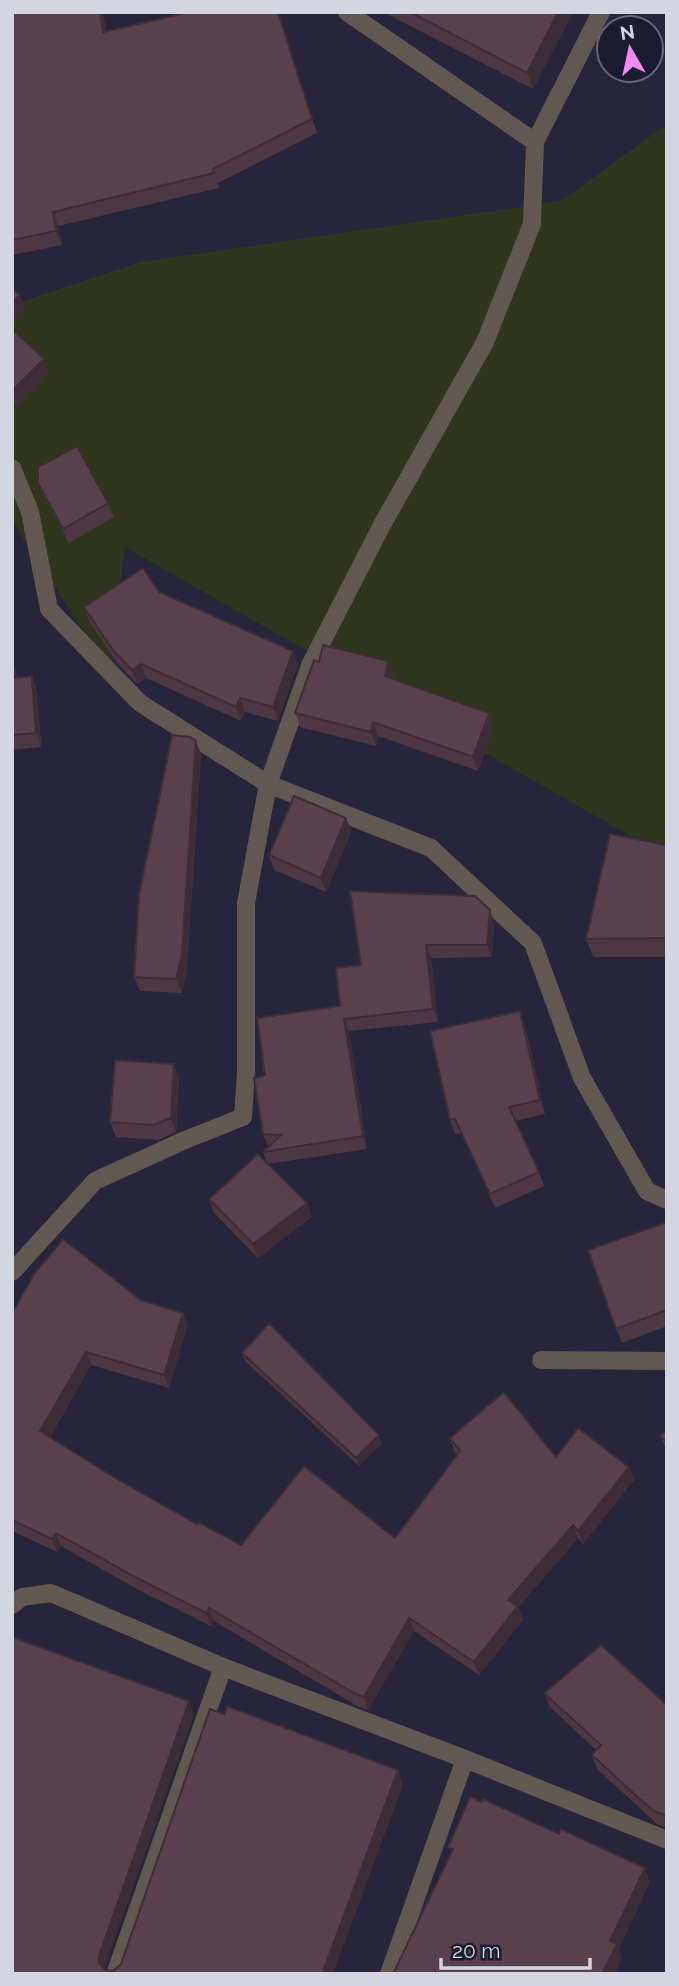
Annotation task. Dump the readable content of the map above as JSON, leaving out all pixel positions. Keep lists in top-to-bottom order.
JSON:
{
  "scale_bar": "20 m",
  "north": "top"
}
